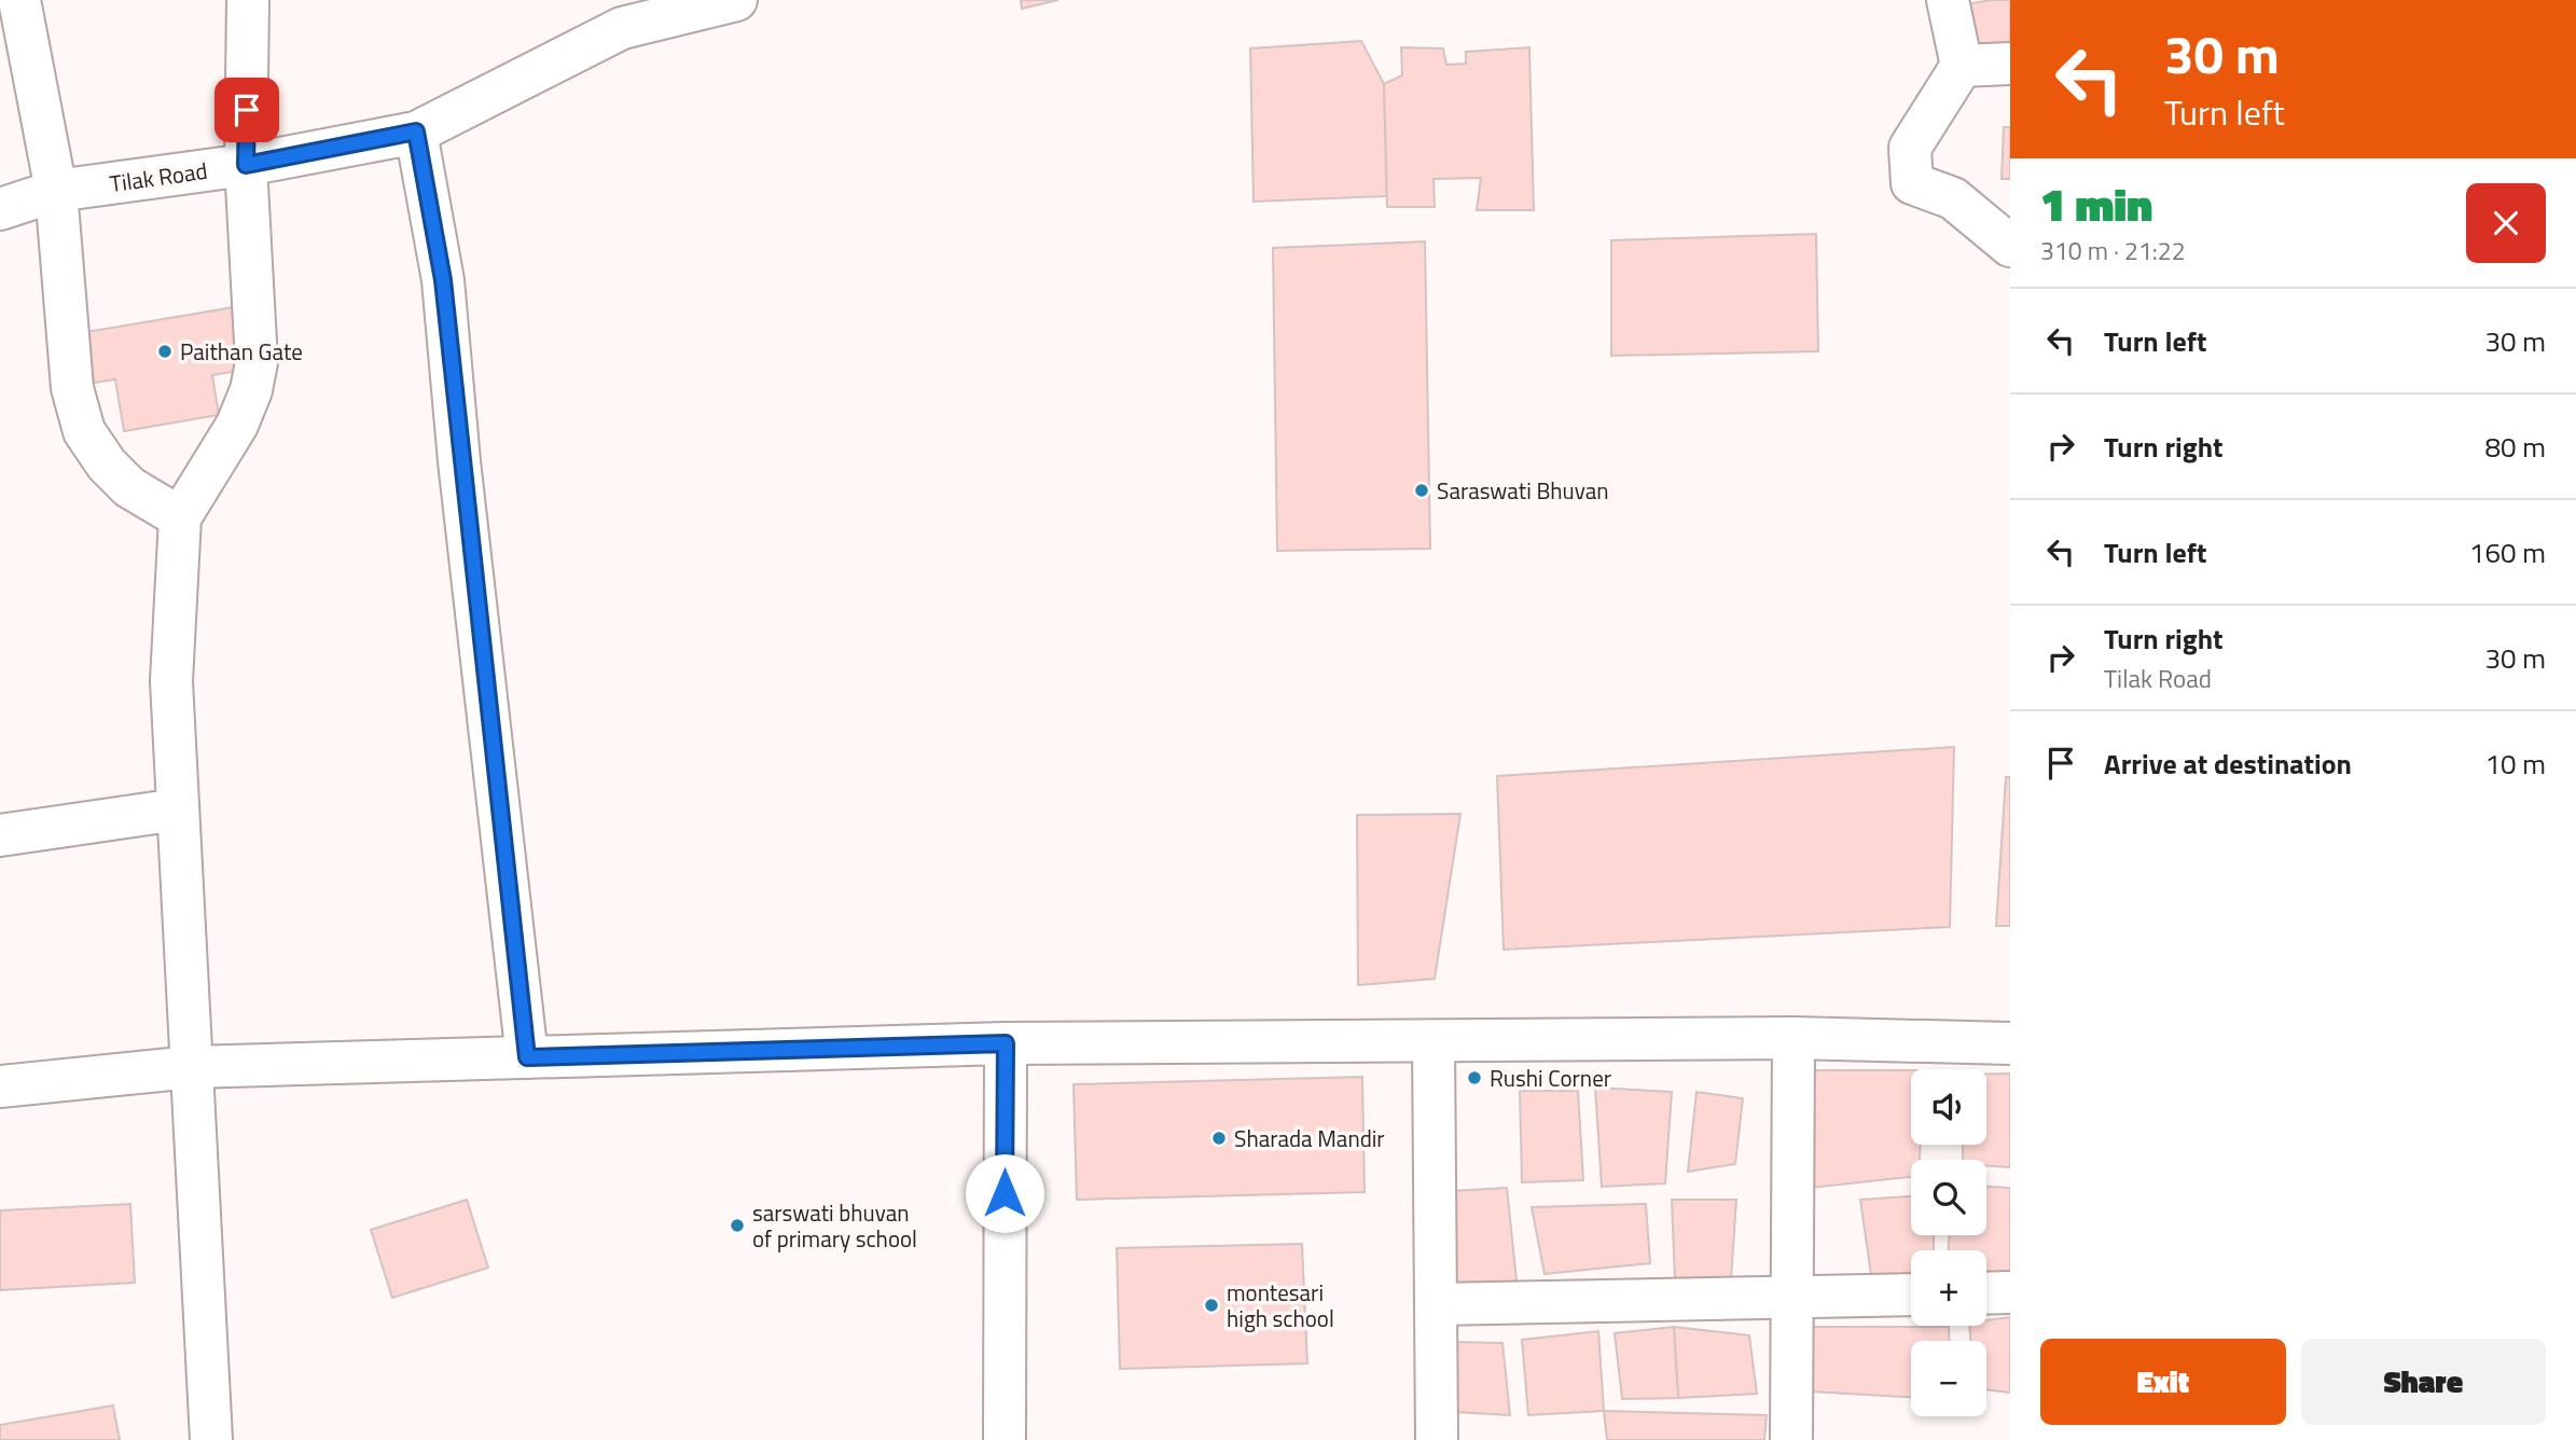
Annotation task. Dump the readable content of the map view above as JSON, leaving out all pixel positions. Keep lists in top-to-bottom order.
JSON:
{
  "streets": {
    "street": ["Tilak Road"]
  },
  "places": [
    "Paithan Gate",
    "Saraswati Bhuvan",
    "Rushi Corner",
    "Sharada Mandir",
    "sarswati bhuvan of primary school",
    "montesari high school"
  ],
  "page": {
    "turn": ["30 m", "Turn left"],
    "heading": ["1 min", "310 m · 21:22"],
    "list": [
      {
        "name": "Turn left",
        "value": "30 m"
      },
      {
        "name": "Turn right",
        "value": "80 m"
      },
      {
        "name": "Turn left",
        "value": "160 m"
      },
      {
        "name": "Turn right",
        "note": "Tilak Road",
        "value": "30 m"
      },
      {
        "name": "Arrive at destination",
        "value": "10 m"
      }
    ],
    "map_buttons": ["+", "−"],
    "buttons": ["Exit", "Share"]
  }
}
